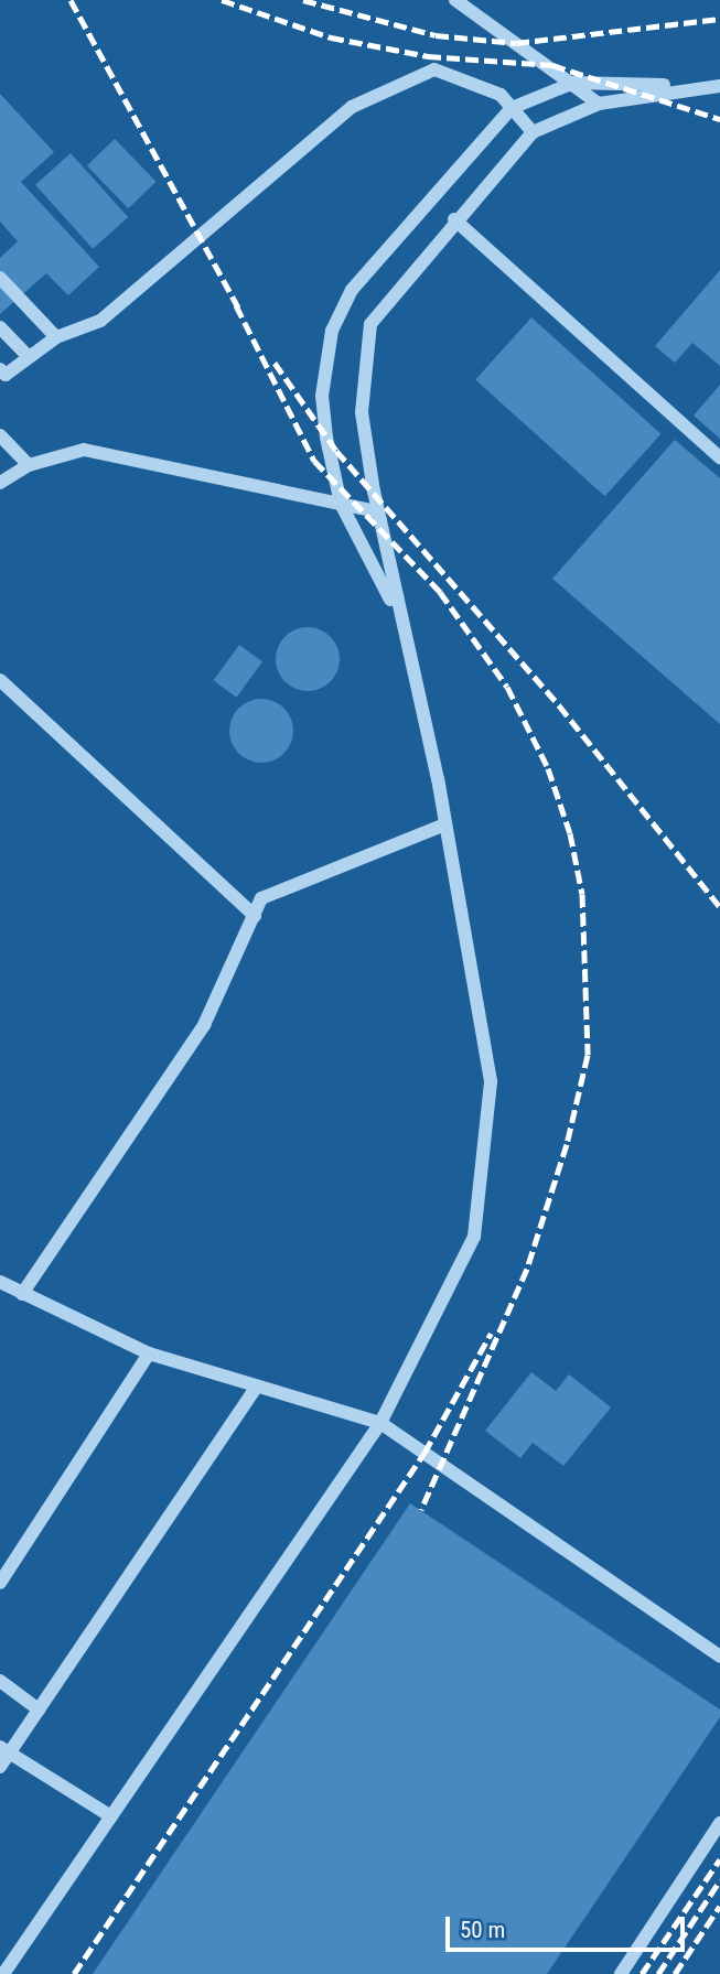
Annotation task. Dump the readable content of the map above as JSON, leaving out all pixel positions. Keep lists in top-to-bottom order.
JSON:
{
  "scale_bar": "50 m"
}
